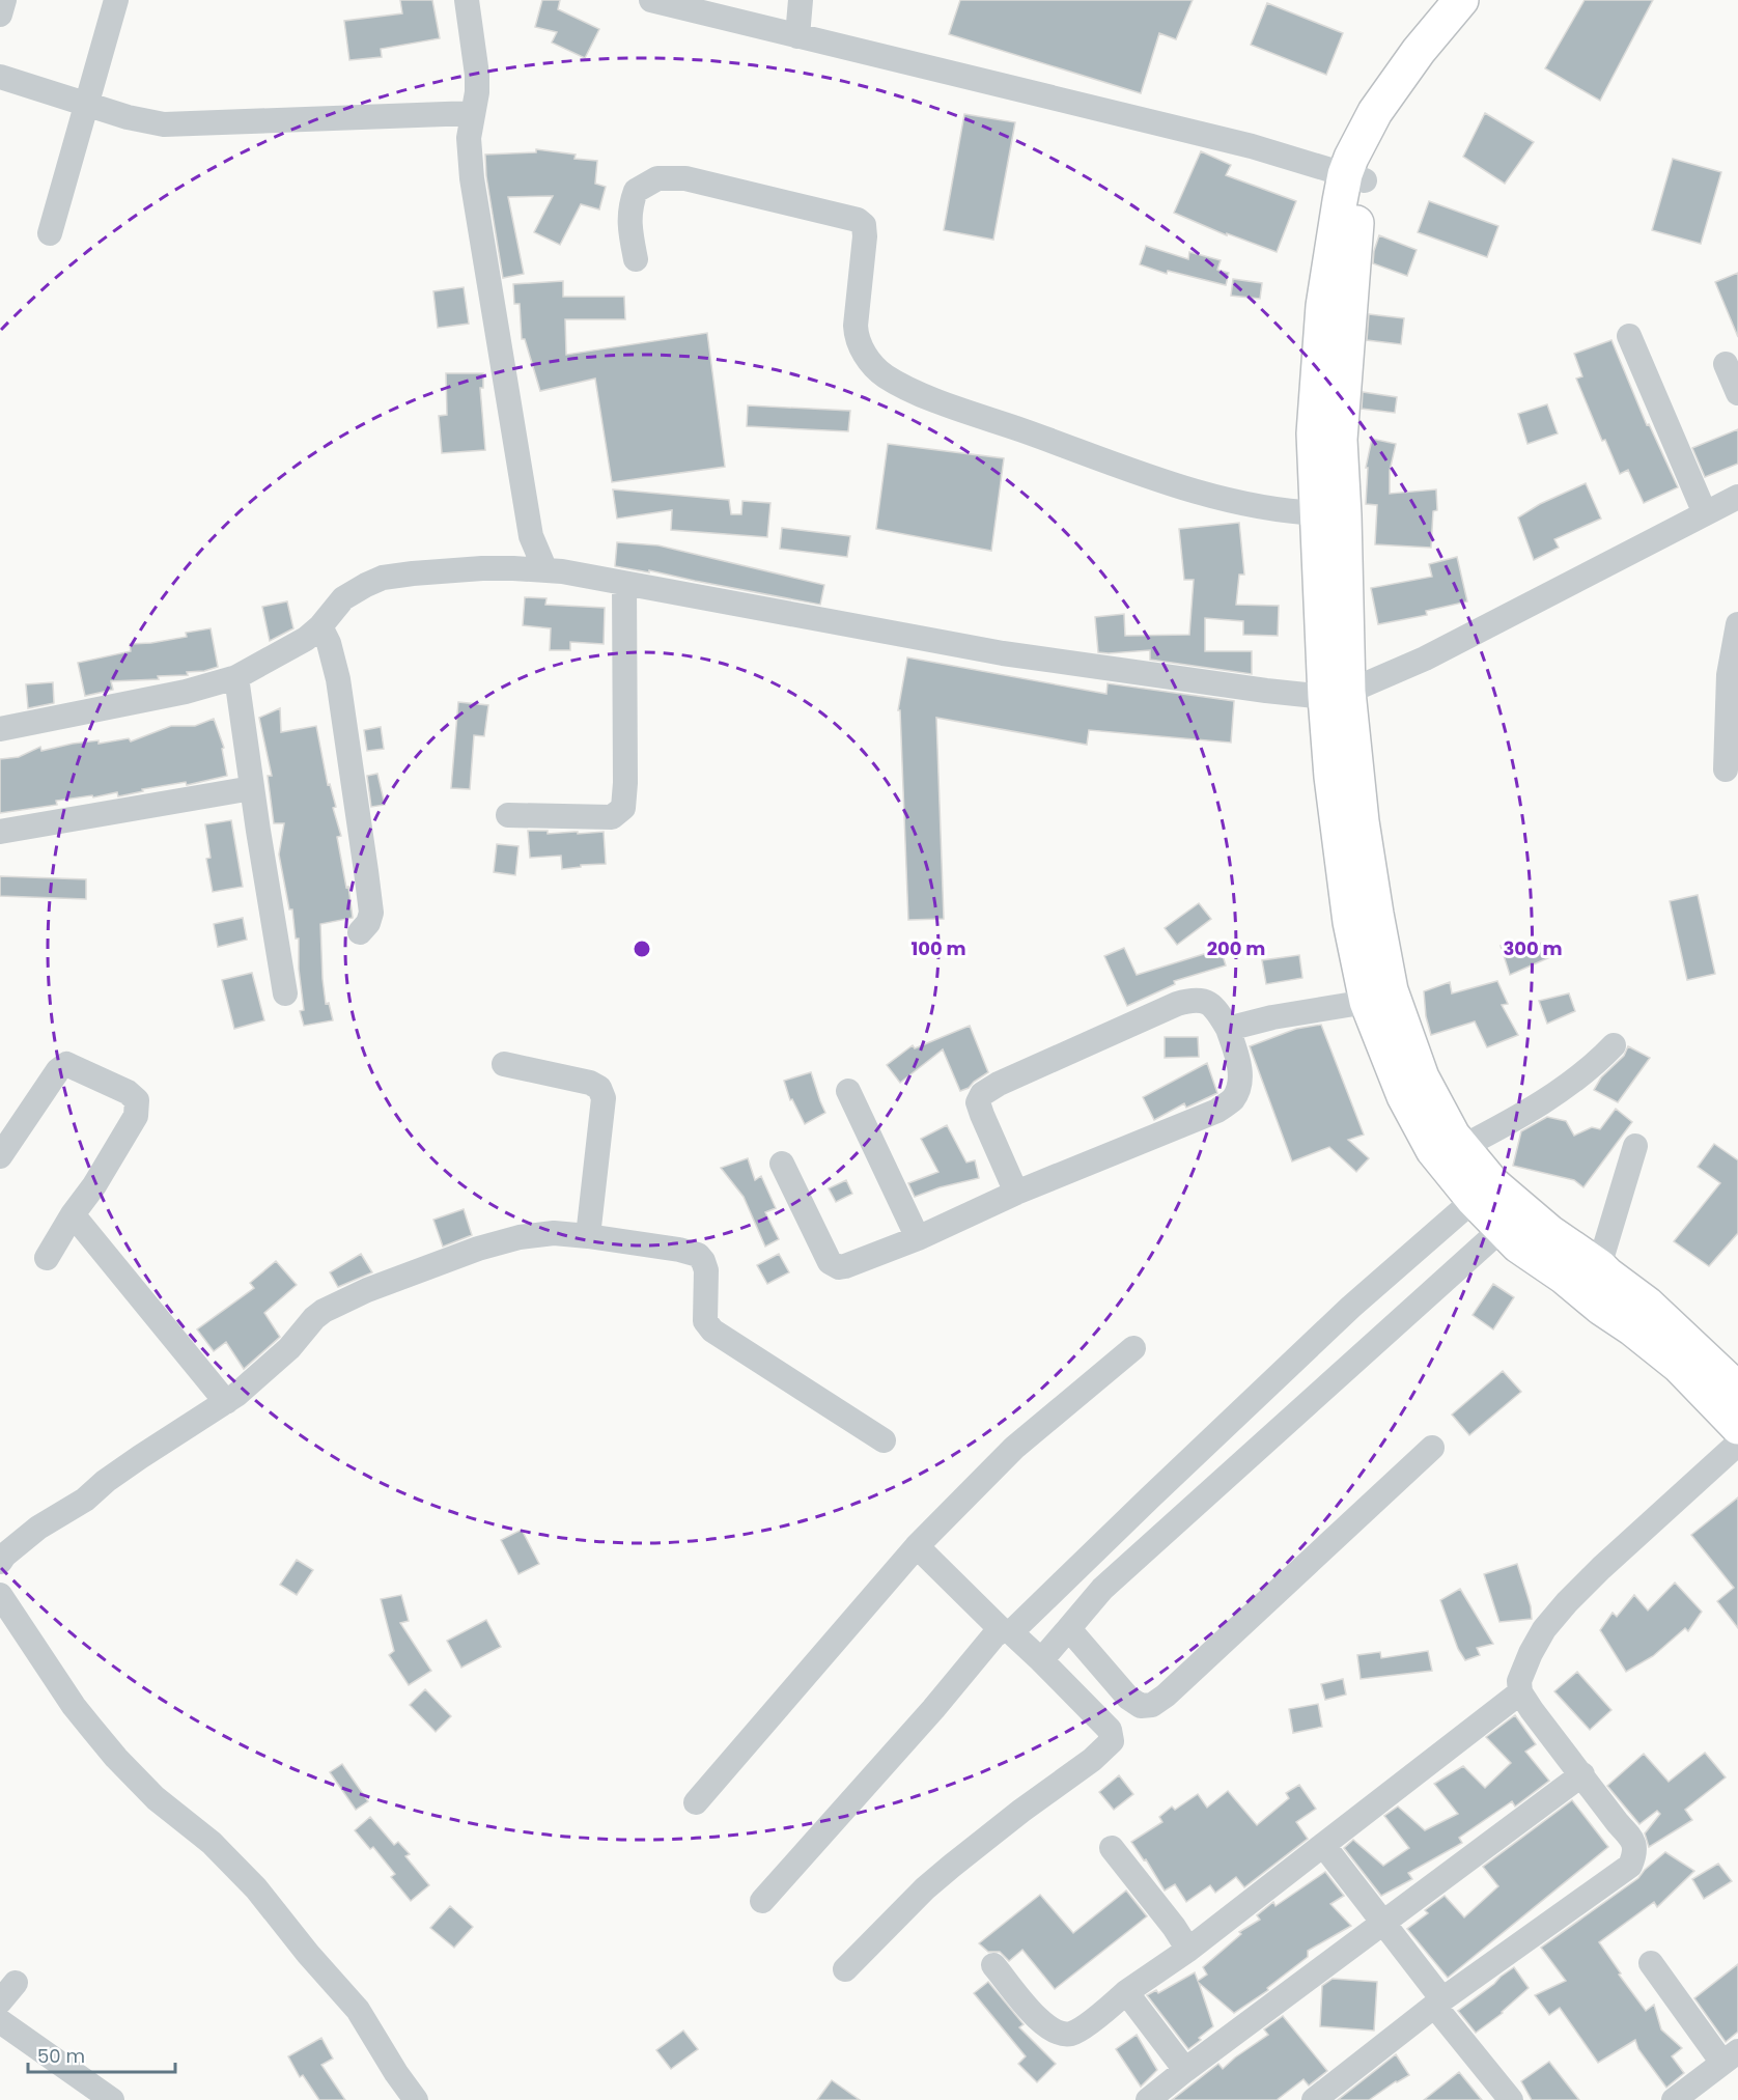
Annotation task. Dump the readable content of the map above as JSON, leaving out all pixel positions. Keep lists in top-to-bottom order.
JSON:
{
  "scale_bar": "50 m",
  "rings": ["100 m", "200 m", "300 m"]
}
